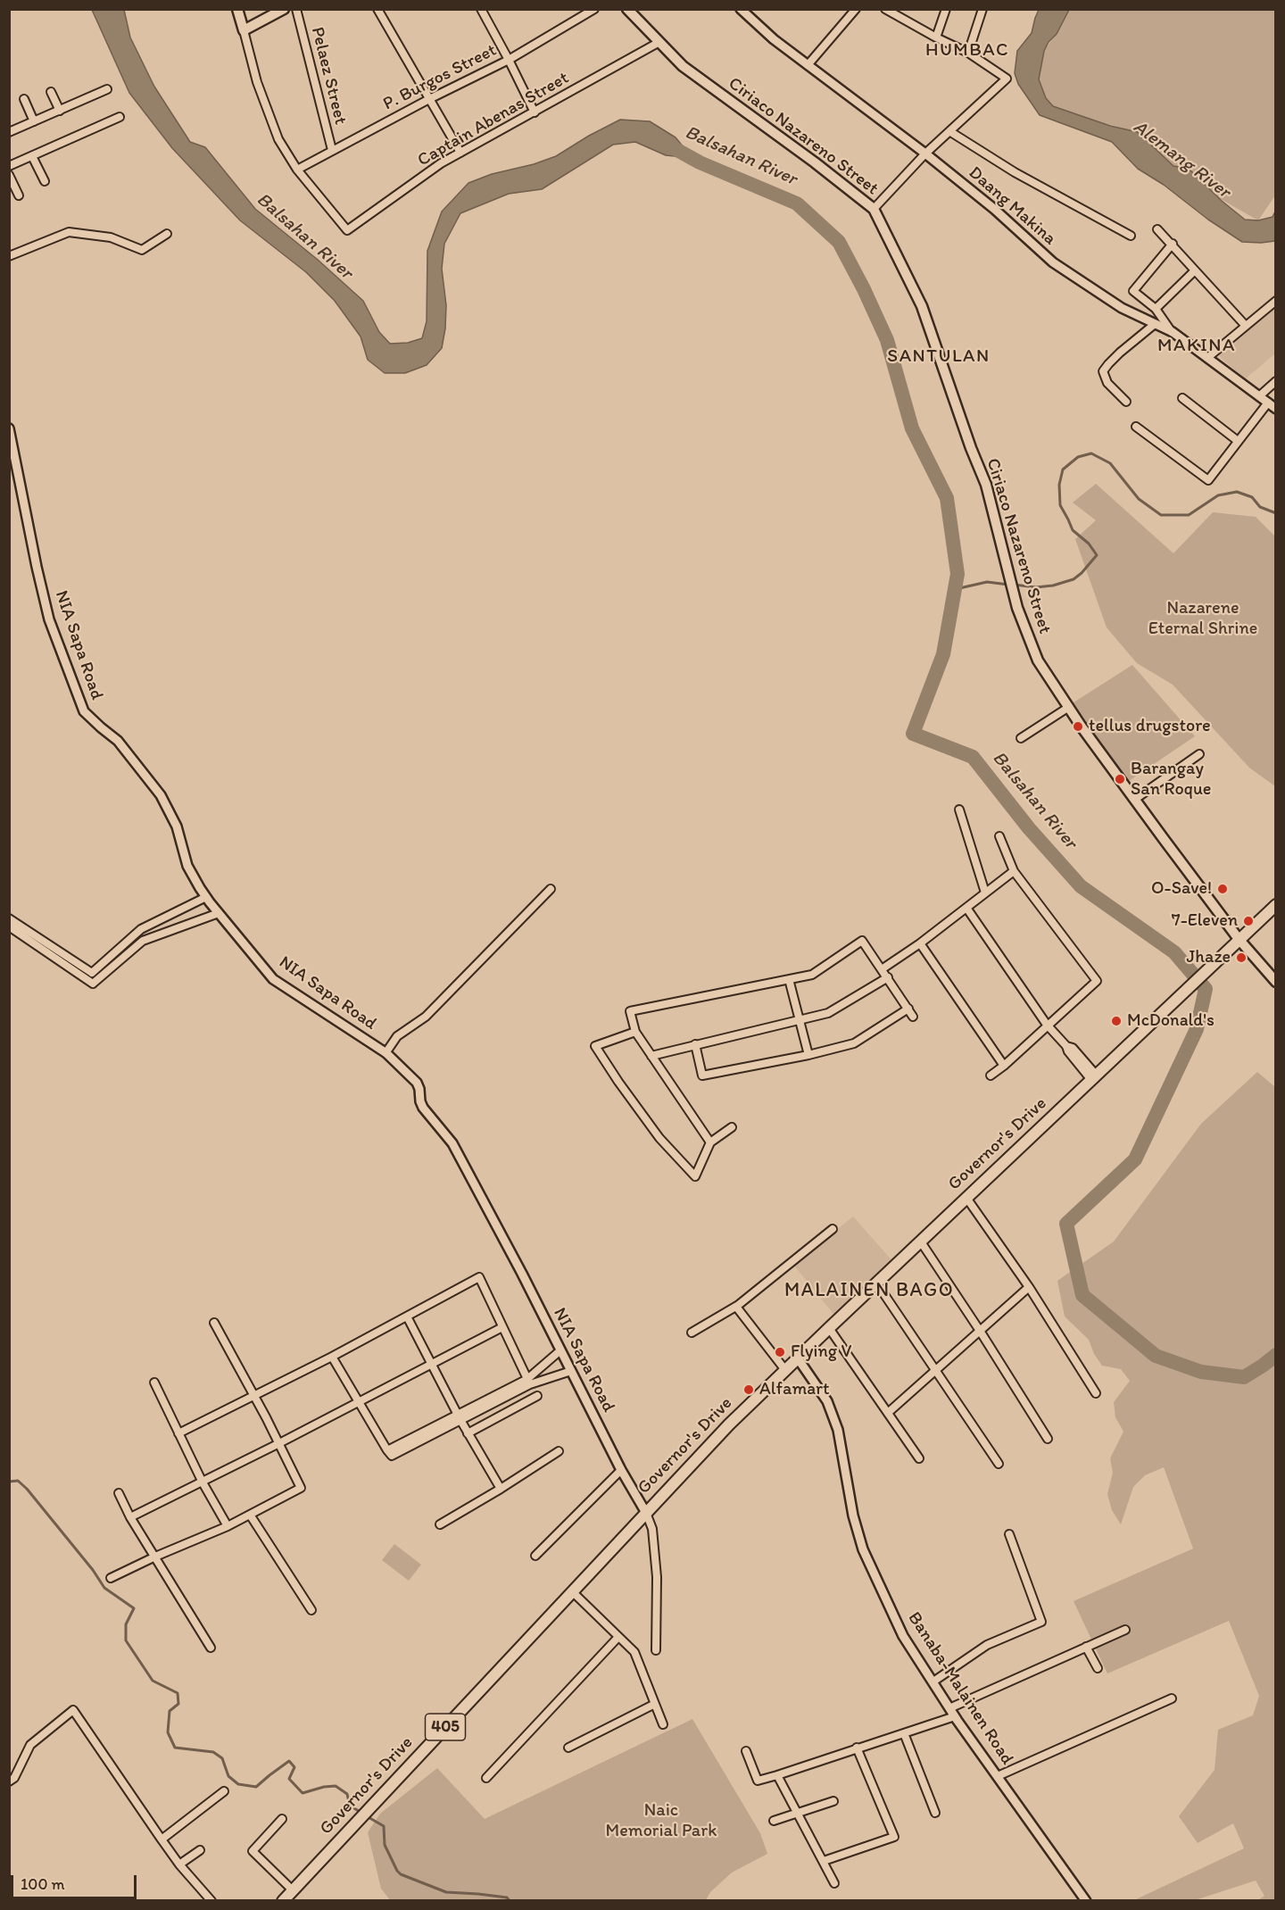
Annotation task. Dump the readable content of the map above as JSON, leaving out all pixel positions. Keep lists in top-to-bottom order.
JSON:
{
  "streets": {
    "main road": ["Ciriaco Nazareno Street", "Governor's Drive", "405"],
    "street": [
      "Pelaez Street",
      "P. Burgos Street",
      "Captain Abenas Street",
      "Daang Makina",
      "NIA Sapa Road",
      "Banaba-Malainen Road"
    ]
  },
  "crossings": [
    ["Pelaez Street", "P. Burgos Street"],
    ["P. Burgos Street", "Captain Abenas Street"],
    ["Captain Abenas Street", "Ciriaco Nazareno Street"],
    ["Ciriaco Nazareno Street", "Governor's Drive"],
    ["NIA Sapa Road", "Governor's Drive"],
    ["Governor's Drive", "Banaba-Malainen Road"]
  ],
  "districts": [
    "HUMBAC",
    "MAKINA",
    "SANTULAN",
    "MALAINEN BAGO"
  ],
  "water": ["Balsahan River", "Alemang River"],
  "parks": ["Nazarene Eternal Shrine", "Naic Memorial Park"],
  "places": [
    "tellus drugstore",
    "Barangay San Roque",
    "O-Save!",
    "7-Eleven",
    "Jhaze",
    "McDonald's",
    "Flying V",
    "Alfamart"
  ],
  "scale_bar": "100 m"
}
